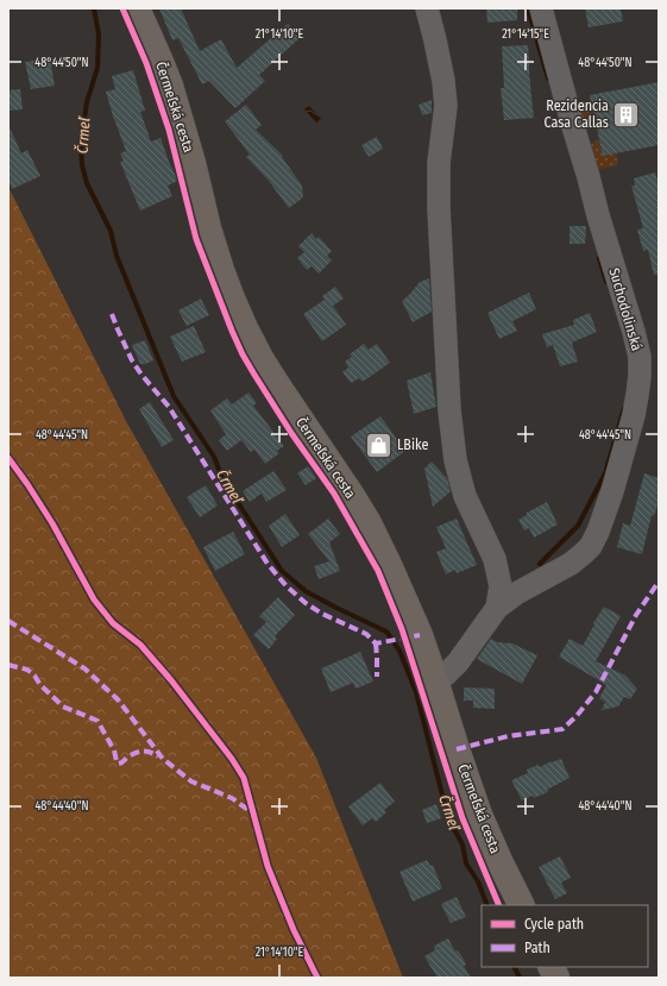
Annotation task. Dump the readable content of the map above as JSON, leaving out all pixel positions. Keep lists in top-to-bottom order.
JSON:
{
  "streets": {
    "main road": ["Čermeľská cesta"],
    "street": ["Suchodolinská"]
  },
  "crossings": [
    ["Čermeľská cesta", "Suchodolinská"]
  ],
  "water": ["Črmeľ"],
  "places": {
    "building": ["Rezidencia Casa Callas"],
    "shop": ["LBike"]
  },
  "legend": ["Cycle path", "Path"],
  "coordinates": [
    "21°14'10\"E",
    "21°14'15\"E",
    "48°44'50\"N",
    "48°44'45\"N",
    "48°44'40\"N"
  ]
}
